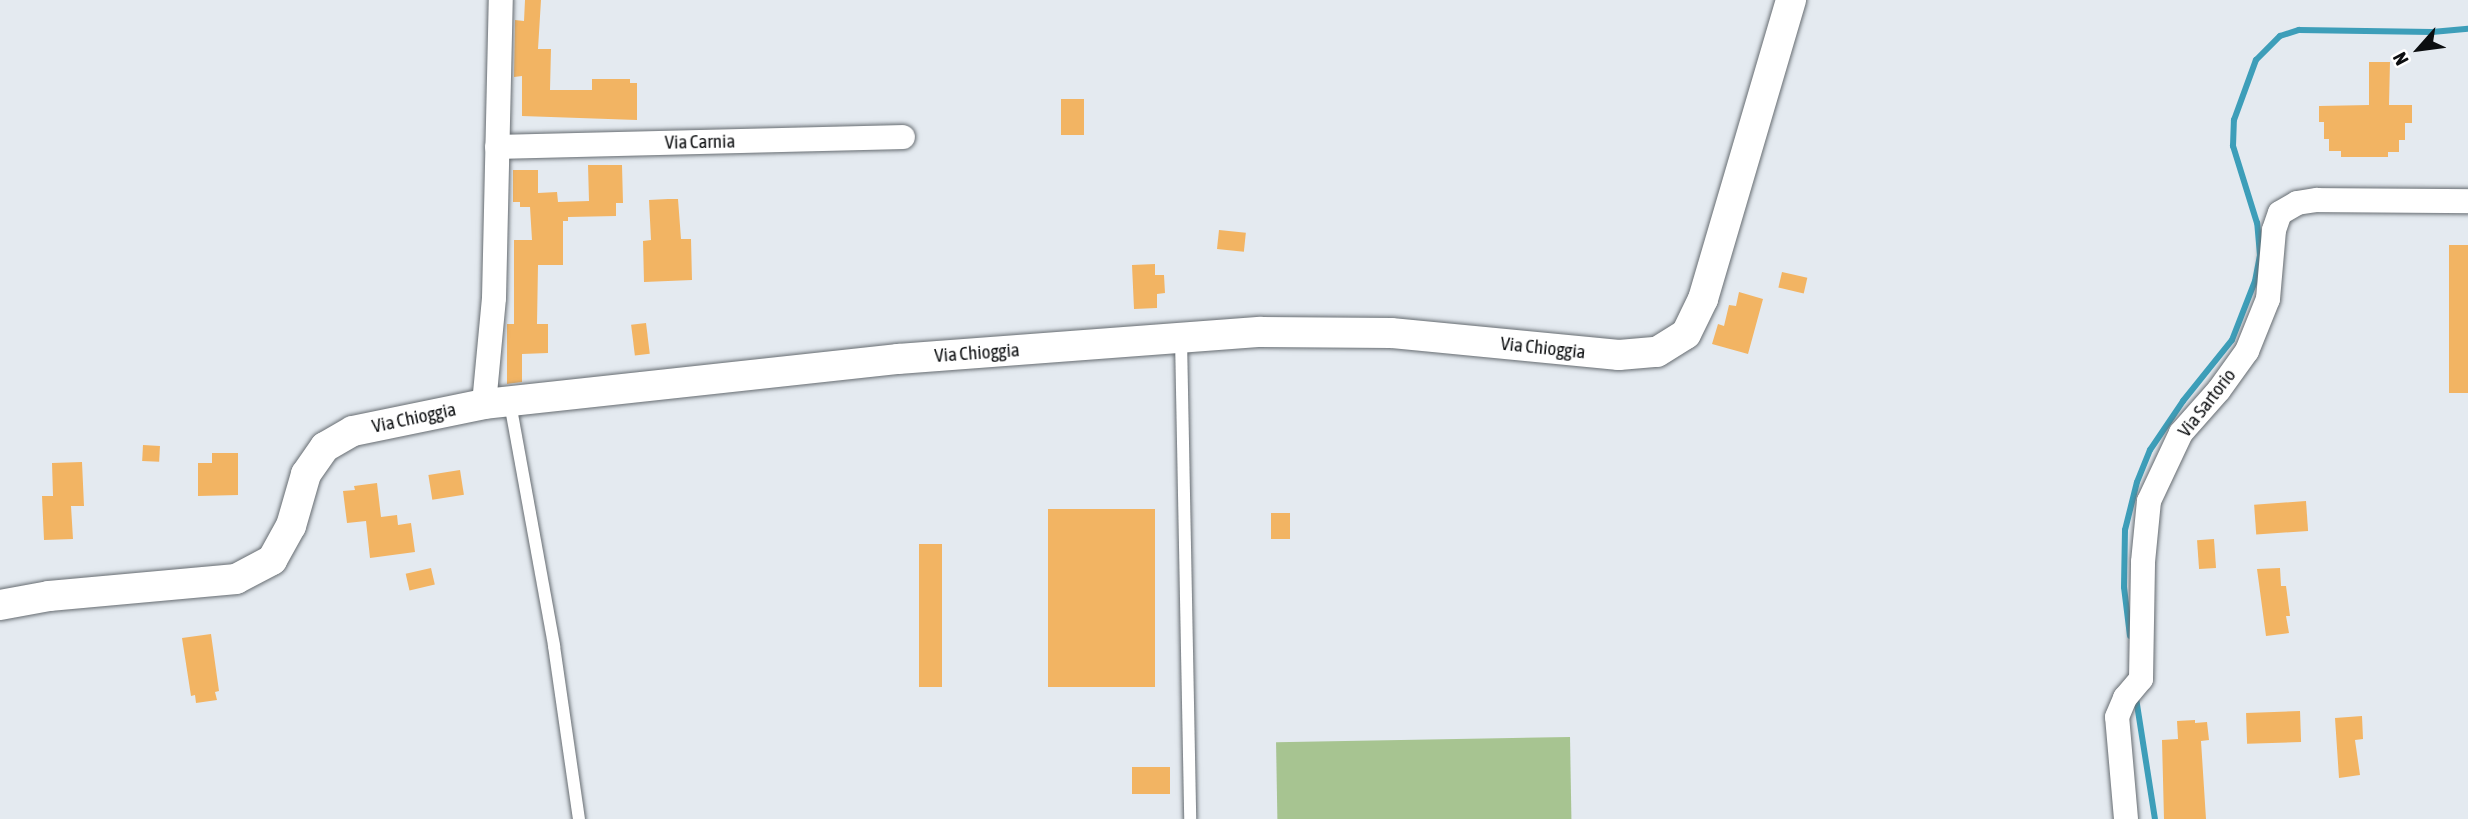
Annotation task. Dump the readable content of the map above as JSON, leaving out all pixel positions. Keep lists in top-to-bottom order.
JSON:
{
  "streets": {
    "street": ["Via Carnia", "Via Chioggia", "Via Sartorio"]
  },
  "north": "bottom left"
}
